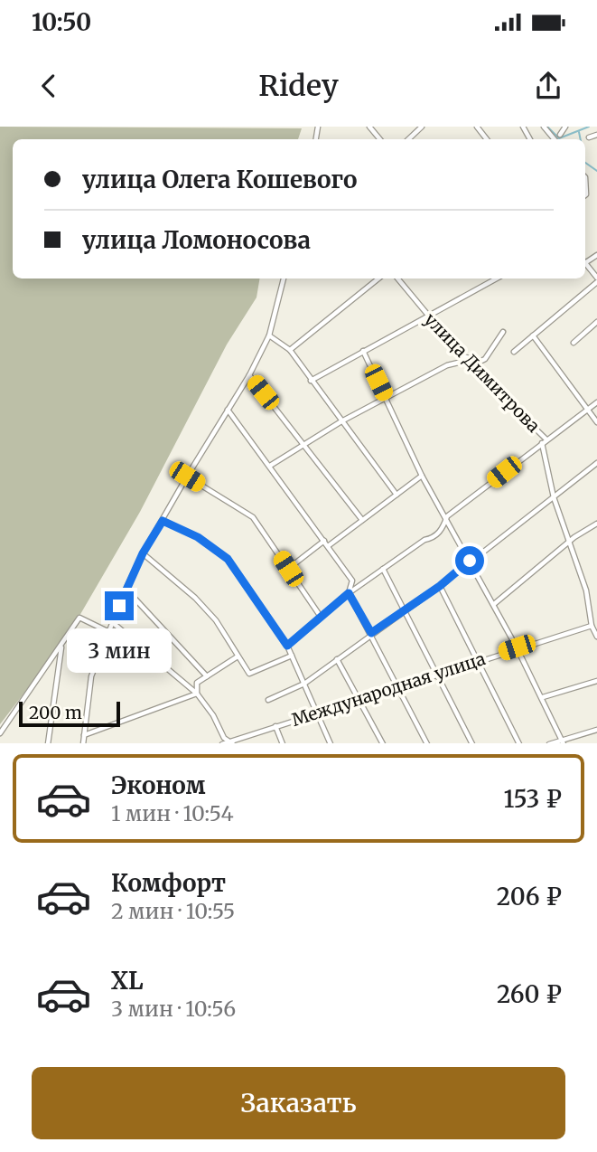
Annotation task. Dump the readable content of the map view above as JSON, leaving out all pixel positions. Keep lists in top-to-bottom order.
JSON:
{
  "streets": {
    "street": ["улица Димитрова", "Международная улица"]
  },
  "scale_bar": "200 m",
  "page": {
    "status": "10:50",
    "header": "Ridey",
    "banner": ["улица Олега Кошевого", "улица Ломоносова"],
    "bubble": "3 мин",
    "scale": "200 m",
    "list": [
      {
        "name": "Эконом",
        "note": "1 мин · 10:54",
        "value": "153 ₽"
      },
      {
        "name": "Комфорт",
        "note": "2 мин · 10:55",
        "value": "206 ₽"
      },
      {
        "name": "XL",
        "note": "3 мин · 10:56",
        "value": "260 ₽"
      }
    ],
    "buttons": "Заказать"
  }
}
